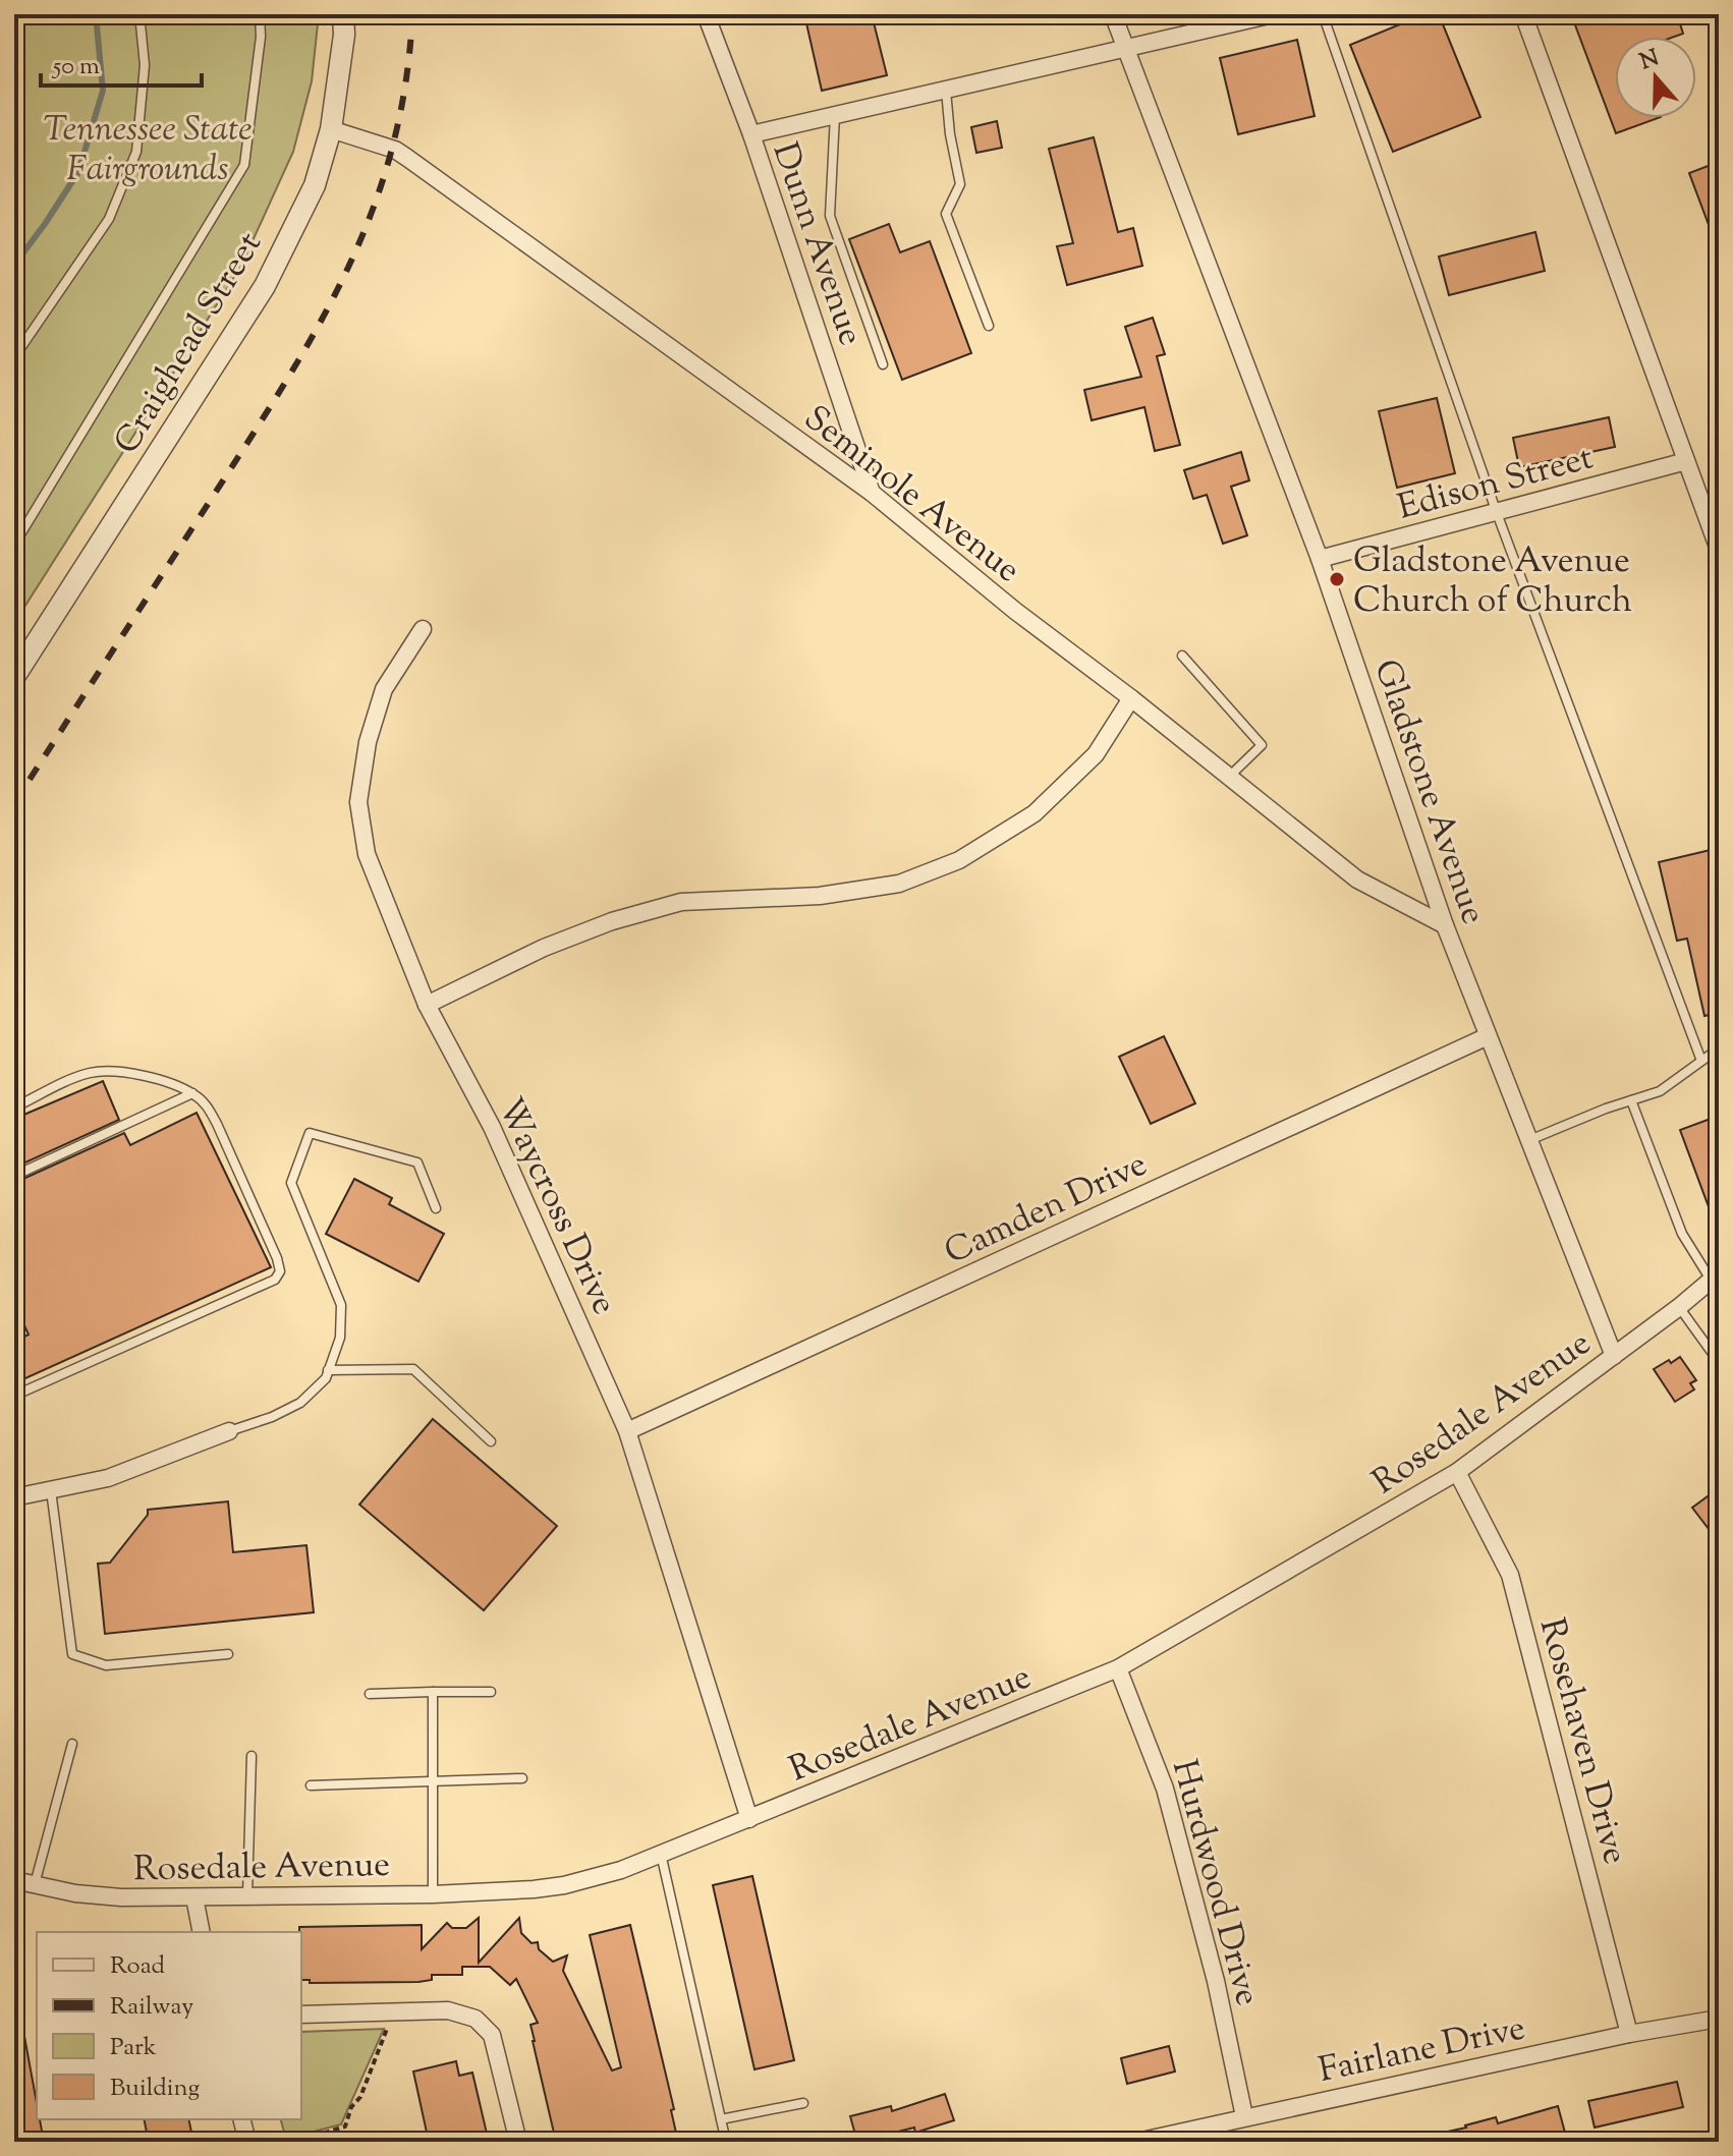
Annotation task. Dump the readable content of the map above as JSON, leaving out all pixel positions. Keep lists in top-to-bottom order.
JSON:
{
  "streets": {
    "street": [
      "Dunn Avenue",
      "Craighead Street",
      "Edison Street",
      "Seminole Avenue",
      "Gladstone Avenue",
      "Waycross Drive",
      "Camden Drive",
      "Rosedale Avenue",
      "Rosehaven Drive",
      "Hurdwood Drive",
      "Fairlane Drive"
    ]
  },
  "crossings": [
    ["Dunn Avenue", "Seminole Avenue"],
    ["Craighead Street", "Seminole Avenue"],
    ["Edison Street", "Gladstone Avenue"],
    ["Seminole Avenue", "Gladstone Avenue"],
    ["Gladstone Avenue", "Camden Drive"],
    ["Gladstone Avenue", "Rosedale Avenue"],
    ["Waycross Drive", "Camden Drive"],
    ["Waycross Drive", "Rosedale Avenue"],
    ["Rosedale Avenue", "Rosehaven Drive"],
    ["Rosedale Avenue", "Hurdwood Drive"],
    ["Rosehaven Drive", "Fairlane Drive"],
    ["Hurdwood Drive", "Fairlane Drive"]
  ],
  "parks": ["Tennessee State Fairgrounds"],
  "places": ["Gladstone Avenue Church of Church"],
  "legend": [
    "Road",
    "Railway",
    "Park",
    "Building"
  ],
  "scale_bar": "50 m",
  "north": "top"
}
